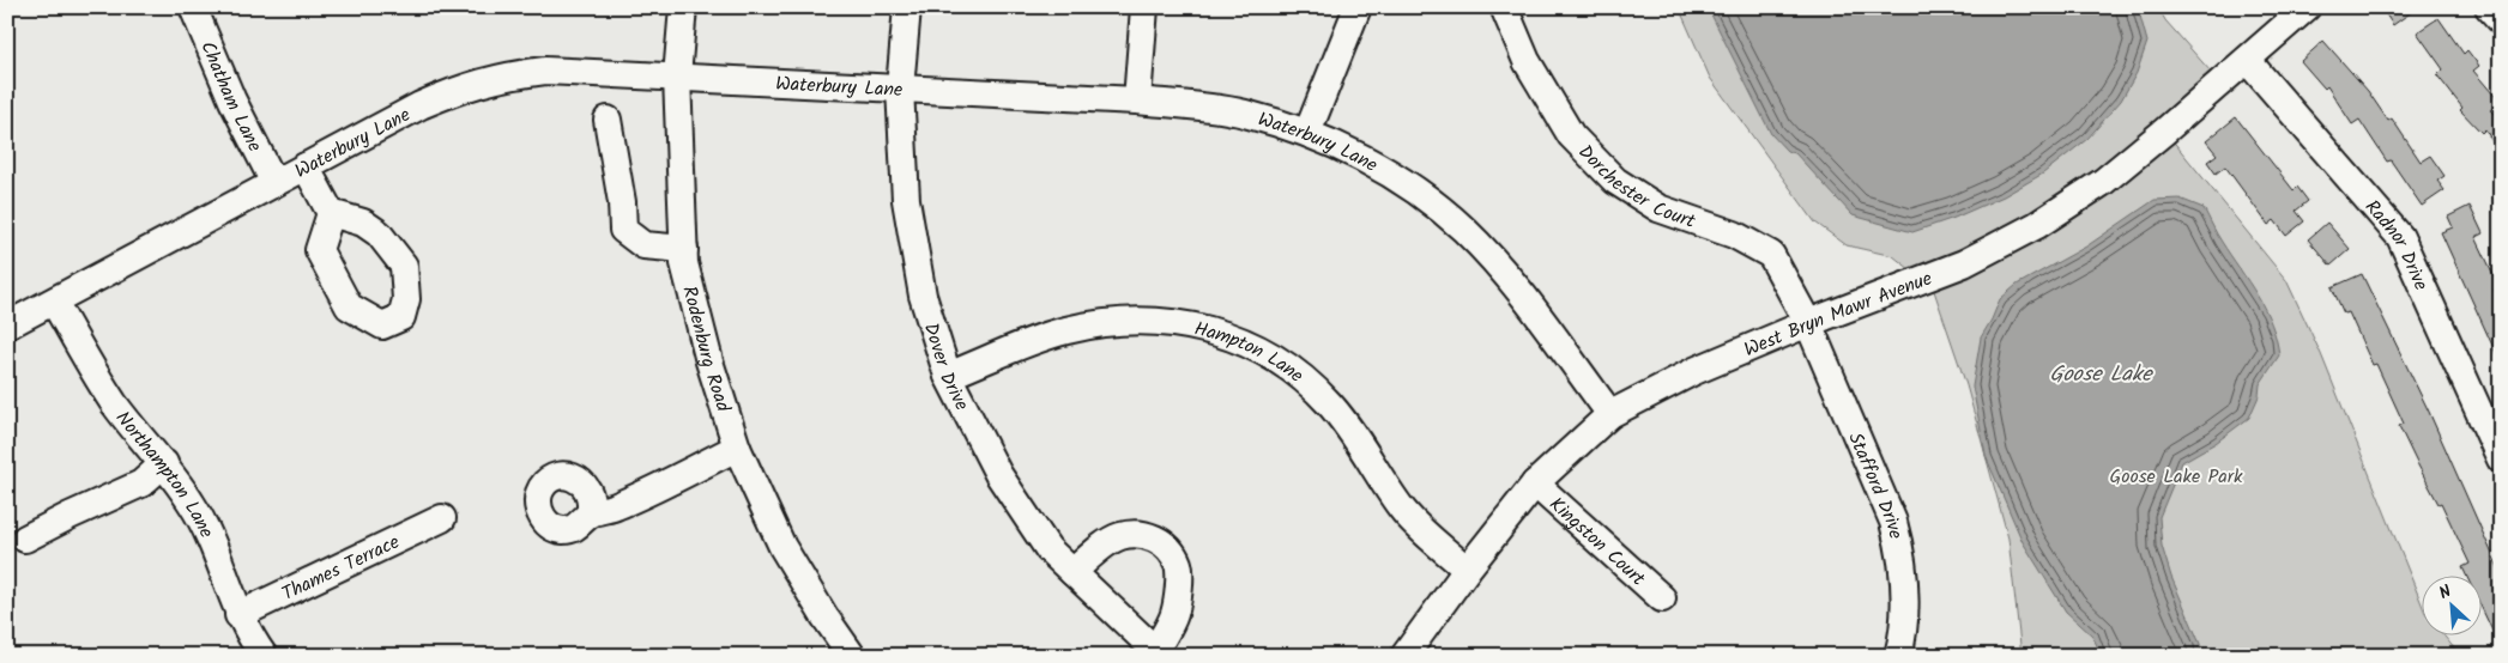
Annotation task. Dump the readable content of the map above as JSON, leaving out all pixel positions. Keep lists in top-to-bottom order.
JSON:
{
  "streets": {
    "street": [
      "Waterbury Lane",
      "Chatham Lane",
      "Dorchester Court",
      "Radnor Drive",
      "West Bryn Mawr Avenue",
      "Rodenburg Road",
      "Hampton Lane",
      "Dover Drive",
      "Northampton Lane",
      "Stafford Drive",
      "Kingston Court",
      "Thames Terrace"
    ]
  },
  "crossings": [
    ["Waterbury Lane", "Chatham Lane"],
    ["Waterbury Lane", "West Bryn Mawr Avenue"],
    ["Waterbury Lane", "Rodenburg Road"],
    ["Waterbury Lane", "Dover Drive"],
    ["Waterbury Lane", "Northampton Lane"],
    ["Dorchester Court", "West Bryn Mawr Avenue"],
    ["Dorchester Court", "Stafford Drive"],
    ["Radnor Drive", "West Bryn Mawr Avenue"],
    ["West Bryn Mawr Avenue", "Hampton Lane"],
    ["West Bryn Mawr Avenue", "Stafford Drive"],
    ["West Bryn Mawr Avenue", "Kingston Court"],
    ["Hampton Lane", "Dover Drive"],
    ["Northampton Lane", "Thames Terrace"]
  ],
  "water": ["Goose Lake"],
  "parks": ["Goose Lake Park"],
  "north": "top left"
}
